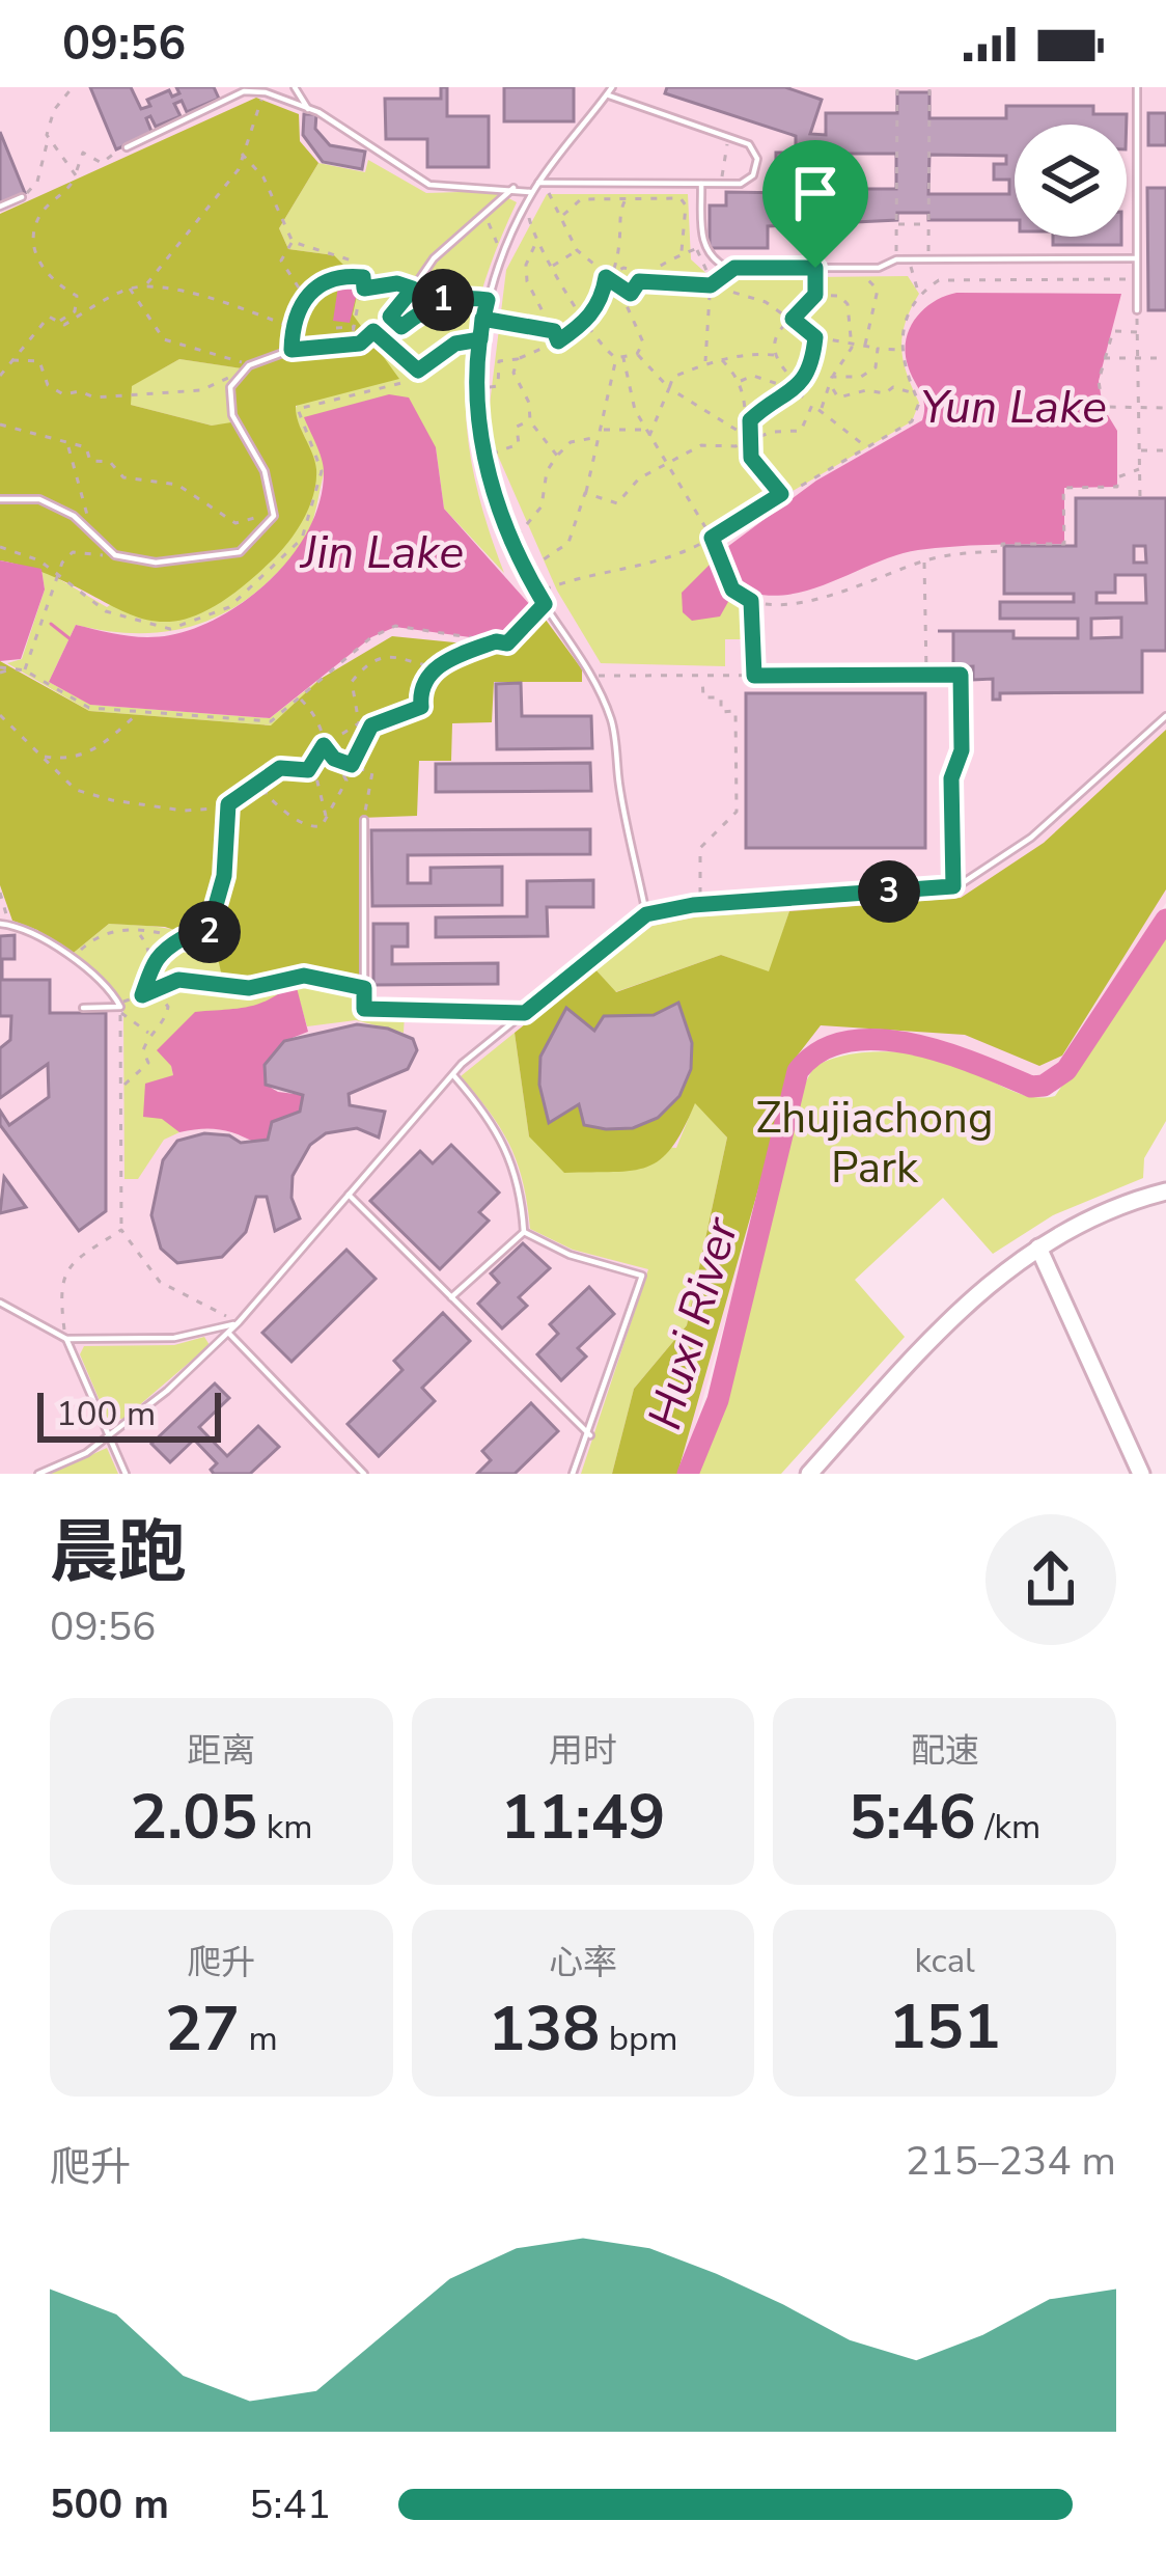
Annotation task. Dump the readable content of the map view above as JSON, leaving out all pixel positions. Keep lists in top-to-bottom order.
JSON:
{
  "water": ["Yun Lake", "Jin Lake", "Huxi River"],
  "parks": ["Zhujiachong Park"],
  "scale_bar": "100 m",
  "page": {
    "status": "09:56",
    "pins": ["1", "3", "2"],
    "scale": "100 m",
    "heading": ["晨跑", "09:56"],
    "stats": [
      ["距离", "2.05 km"],
      ["用时", "11:49"],
      ["配速", "5:46 /km"],
      ["爬升", "27 m"],
      ["心率", "138 bpm"],
      ["kcal", "151"]
    ],
    "chart": ["爬升", "215–234 m"],
    "list": [
      {
        "name": "500 m",
        "note": "5:41"
      }
    ]
  }
}
